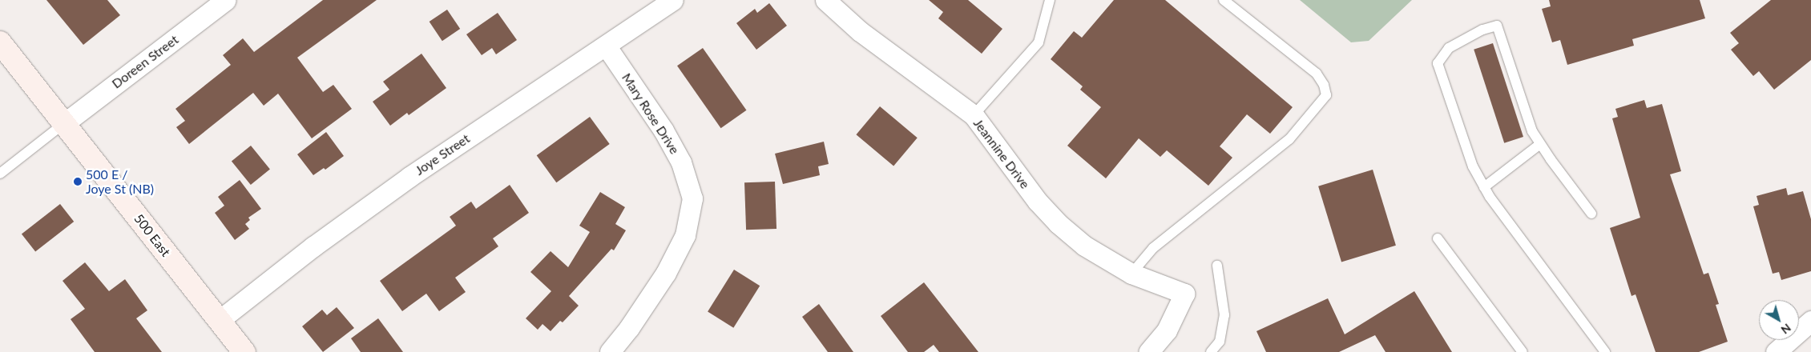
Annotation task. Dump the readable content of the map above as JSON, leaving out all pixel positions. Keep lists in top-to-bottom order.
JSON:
{
  "streets": {
    "street": [
      "Doreen Street",
      "Mary Rose Drive",
      "Jeannine Drive",
      "Joye Street",
      "500 East"
    ]
  },
  "crossings": [
    ["Doreen Street", "500 East"],
    ["Mary Rose Drive", "Joye Street"],
    ["Joye Street", "500 East"]
  ],
  "places": ["500 E / Joye St (NB)"],
  "north": "bottom right"
}
